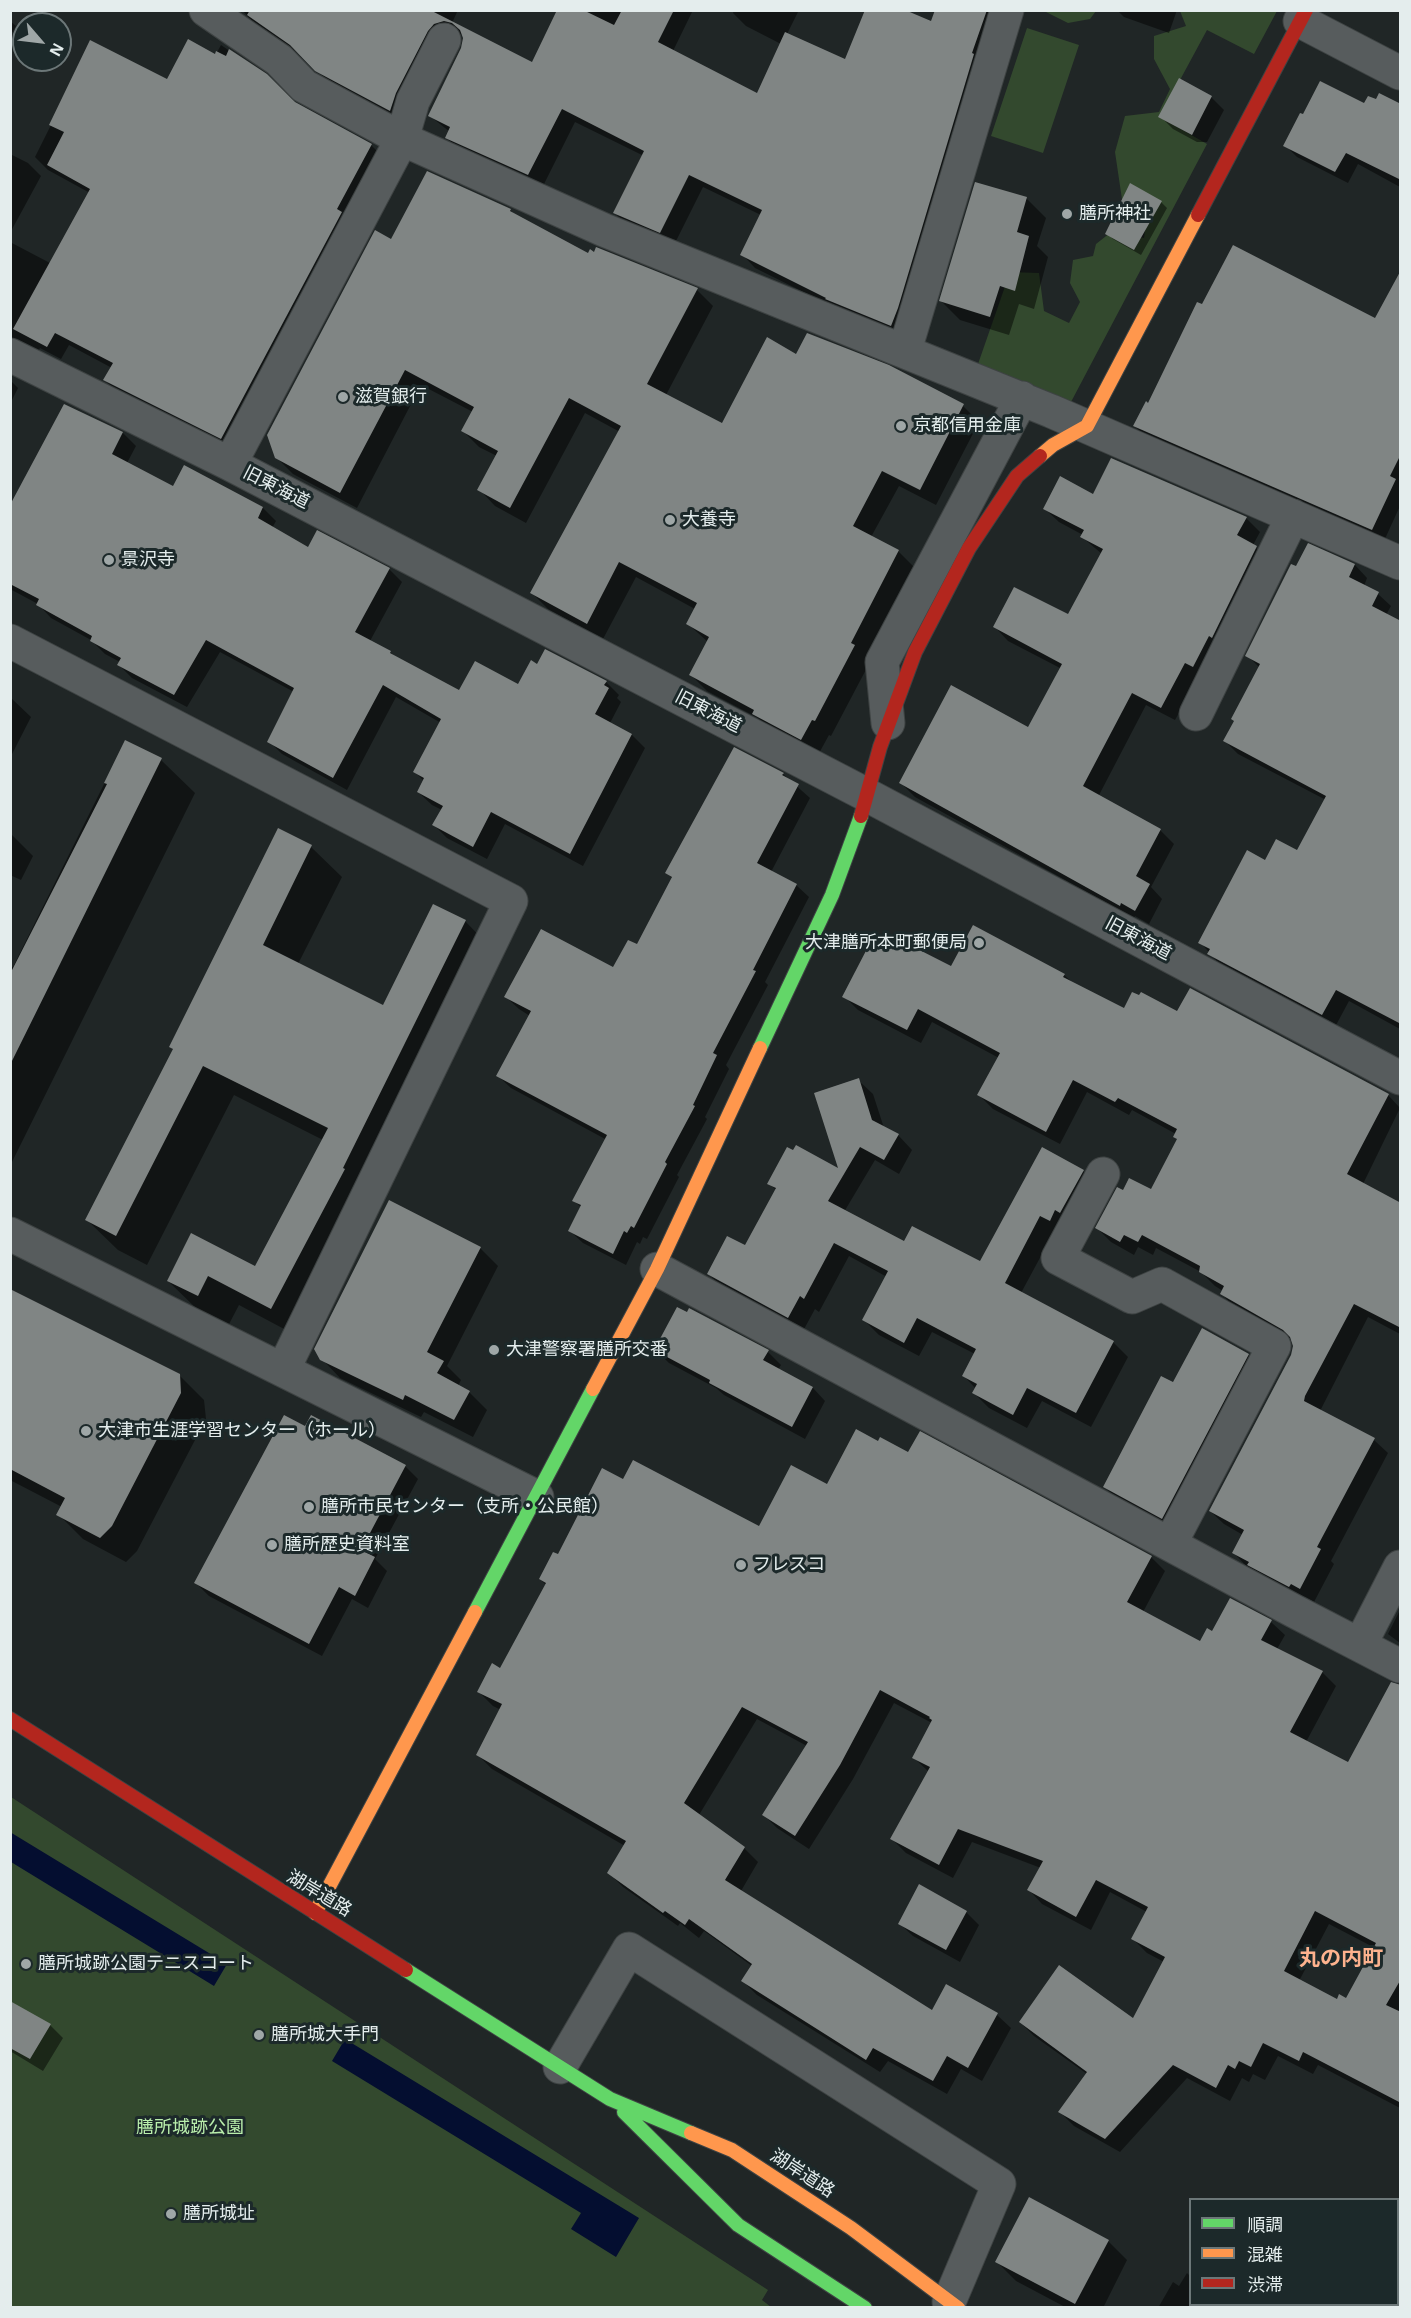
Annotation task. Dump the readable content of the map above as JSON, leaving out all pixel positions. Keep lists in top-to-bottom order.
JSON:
{
  "streets": {
    "street": ["旧東海道", "湖岸道路"]
  },
  "districts": ["丸の内町"],
  "parks": ["膳所城跡公園"],
  "places": [
    "膳所神社",
    "滋賀銀行",
    "京都信用金庫",
    "大養寺",
    "景沢寺",
    "大津膳所本町郵便局",
    "大津警察署膳所交番",
    "大津市生涯学習センター（ホール）",
    "膳所市民センター（支所・公民館）",
    "膳所歴史資料室",
    "フレスコ",
    "膳所城跡公園テニスコート",
    "膳所城大手門",
    "膳所城址"
  ],
  "legend": ["順調", "混雑", "渋滞"],
  "north": "bottom right"
}
